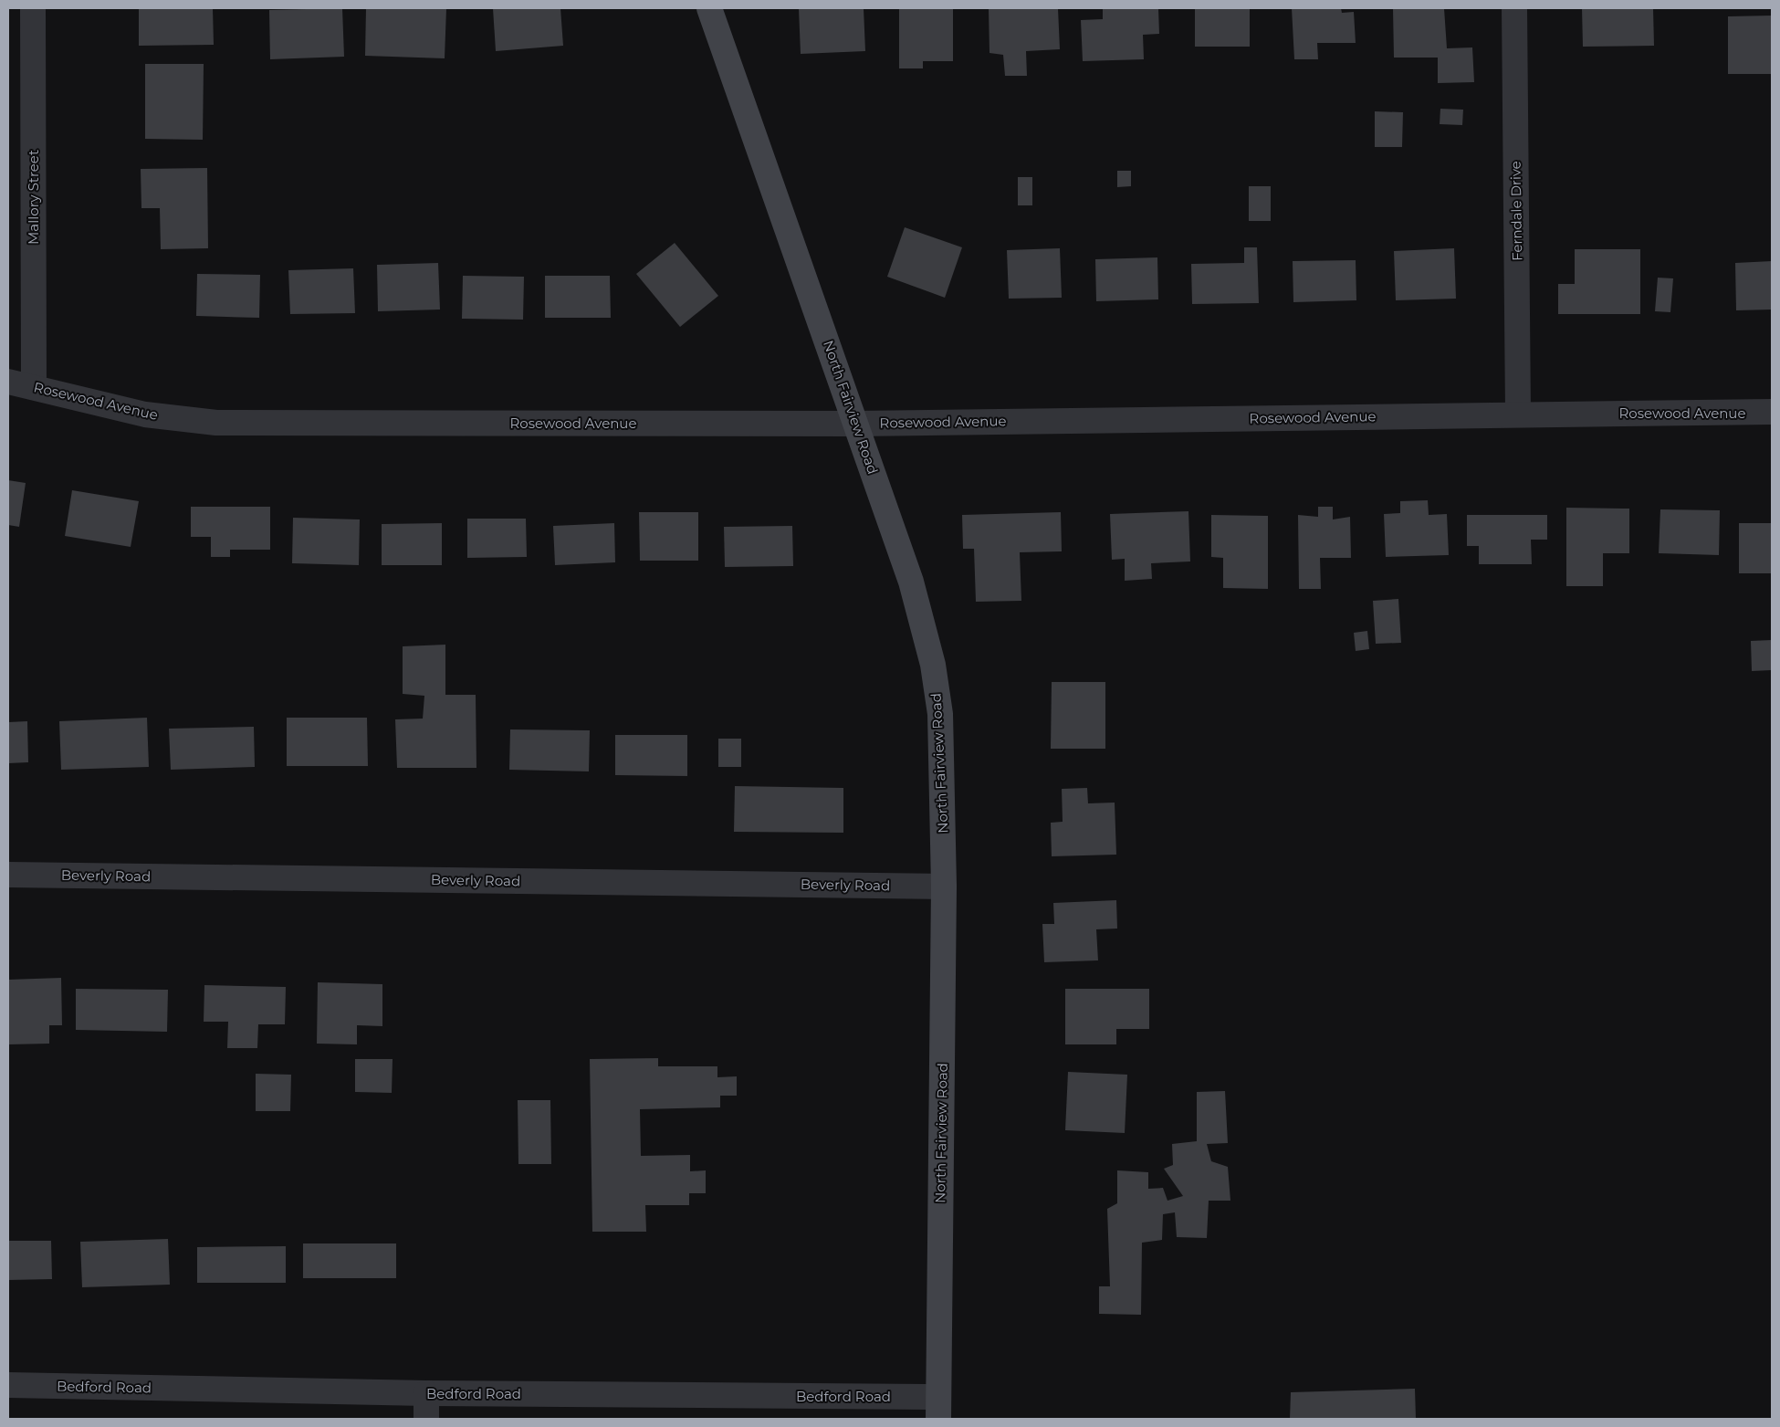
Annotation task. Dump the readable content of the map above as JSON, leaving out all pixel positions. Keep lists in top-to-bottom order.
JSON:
{
  "streets": {
    "main road": ["North Fairview Road"],
    "street": [
      "Mallory Street",
      "Ferndale Drive",
      "Rosewood Avenue",
      "Beverly Road",
      "Bedford Road"
    ]
  },
  "crossings": [
    ["Mallory Street", "Rosewood Avenue"],
    ["Ferndale Drive", "Rosewood Avenue"],
    ["Rosewood Avenue", "North Fairview Road"],
    ["North Fairview Road", "Beverly Road"],
    ["North Fairview Road", "Bedford Road"]
  ]
}
